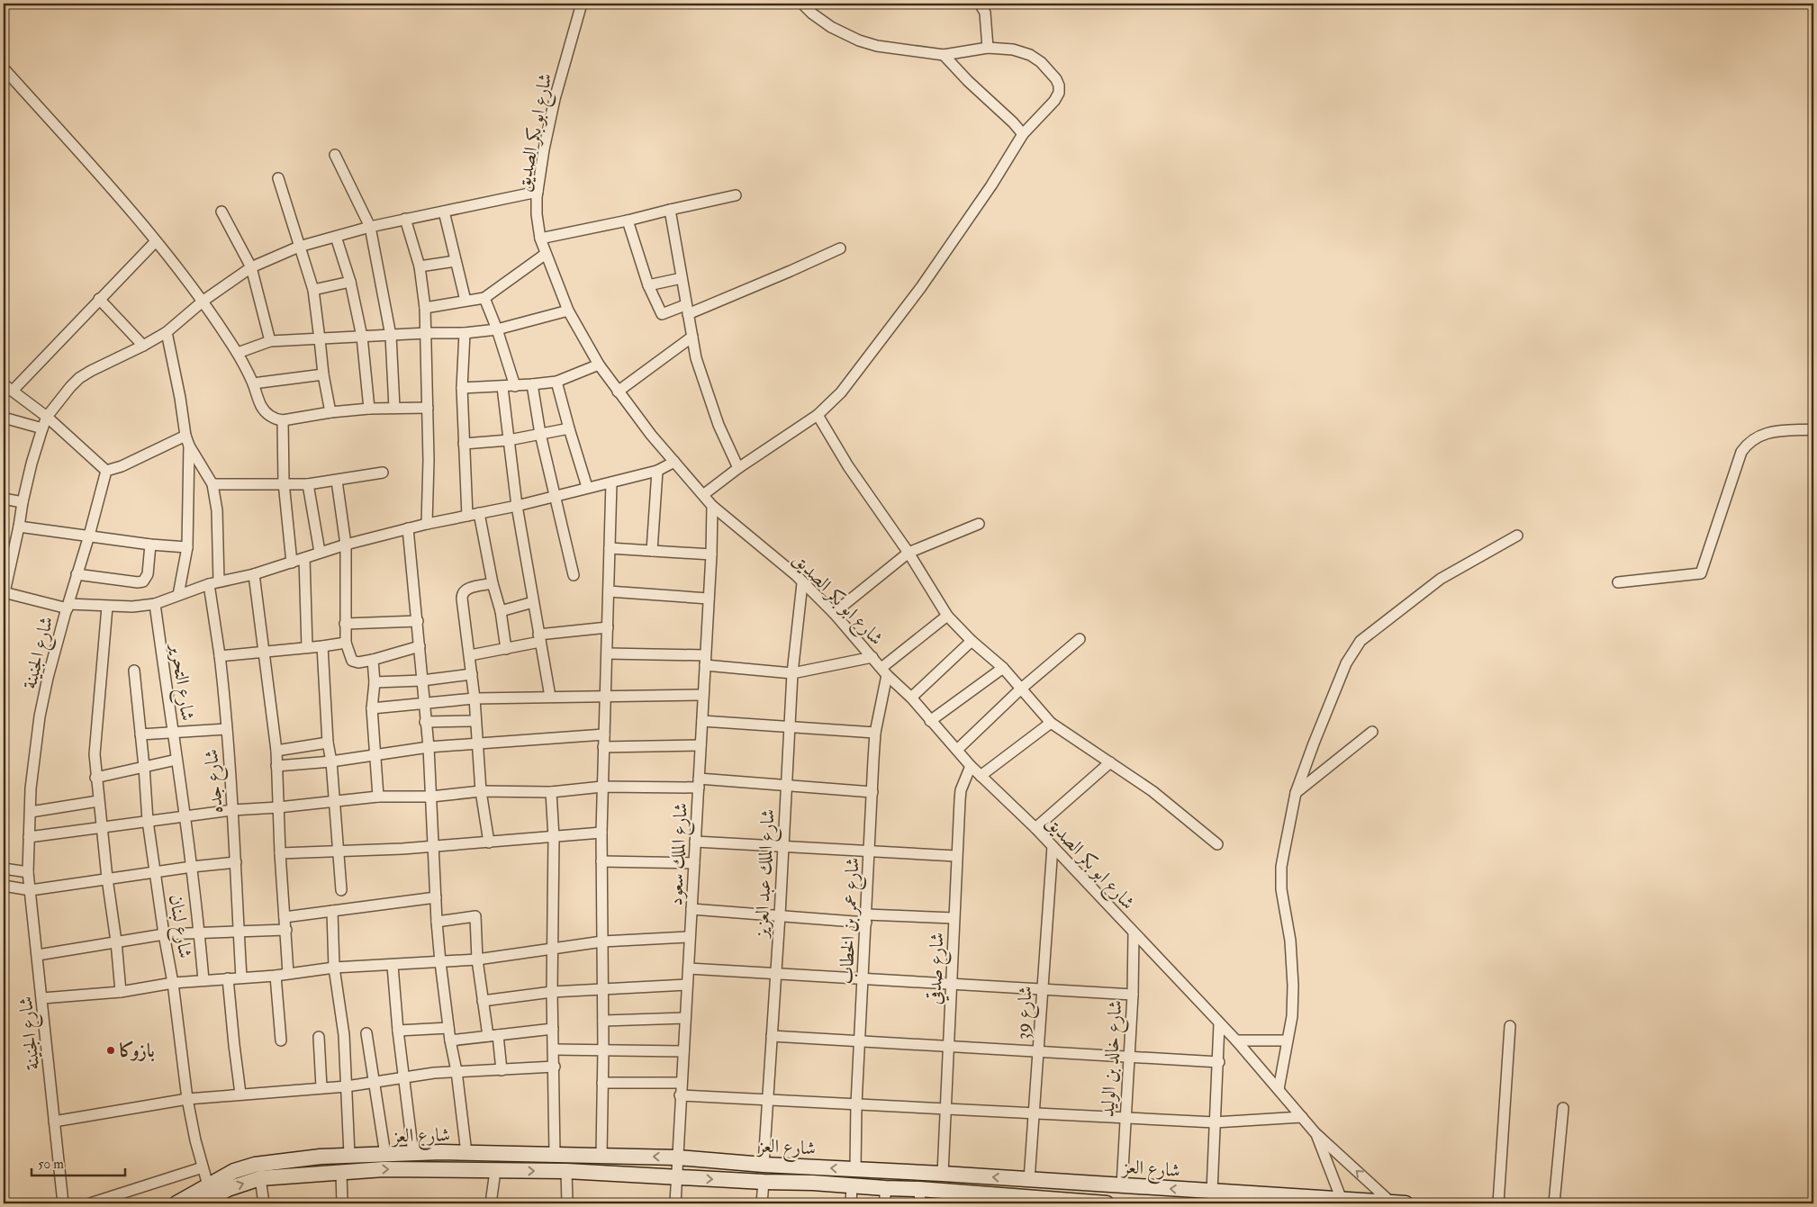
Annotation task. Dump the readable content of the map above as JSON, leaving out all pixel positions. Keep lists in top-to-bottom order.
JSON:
{
  "streets": {
    "main road": ["شارع العز"],
    "street": [
      "شارع ابو بكر الصديق",
      "شارع الجنينة",
      "شارع التحرير",
      "شارع جده",
      "شارع الملك سعود",
      "شارع الملك عبد العزيز",
      "شارع عمر بن الخطاب",
      "شارع لبنان",
      "شارع صدقي",
      "شارع 39",
      "شارع خالد بن الوليد"
    ]
  },
  "crossings": [
    ["شارع ابو بكر الصديق", "شارع الملك سعود"],
    ["شارع ابو بكر الصديق", "شارع الملك عبد العزيز"],
    ["شارع ابو بكر الصديق", "شارع عمر بن الخطاب"],
    ["شارع ابو بكر الصديق", "شارع صدقي"],
    ["شارع ابو بكر الصديق", "شارع 39"],
    ["شارع ابو بكر الصديق", "شارع خالد بن الوليد"],
    ["شارع ابو بكر الصديق", "شارع العز"],
    ["شارع الملك سعود", "شارع العز"],
    ["شارع الملك عبد العزيز", "شارع العز"],
    ["شارع عمر بن الخطاب", "شارع العز"],
    ["شارع لبنان", "شارع العز"],
    ["شارع صدقي", "شارع العز"],
    ["شارع 39", "شارع العز"],
    ["شارع خالد بن الوليد", "شارع العز"]
  ],
  "places": ["بازوكا"],
  "scale_bar": "50 m"
}
